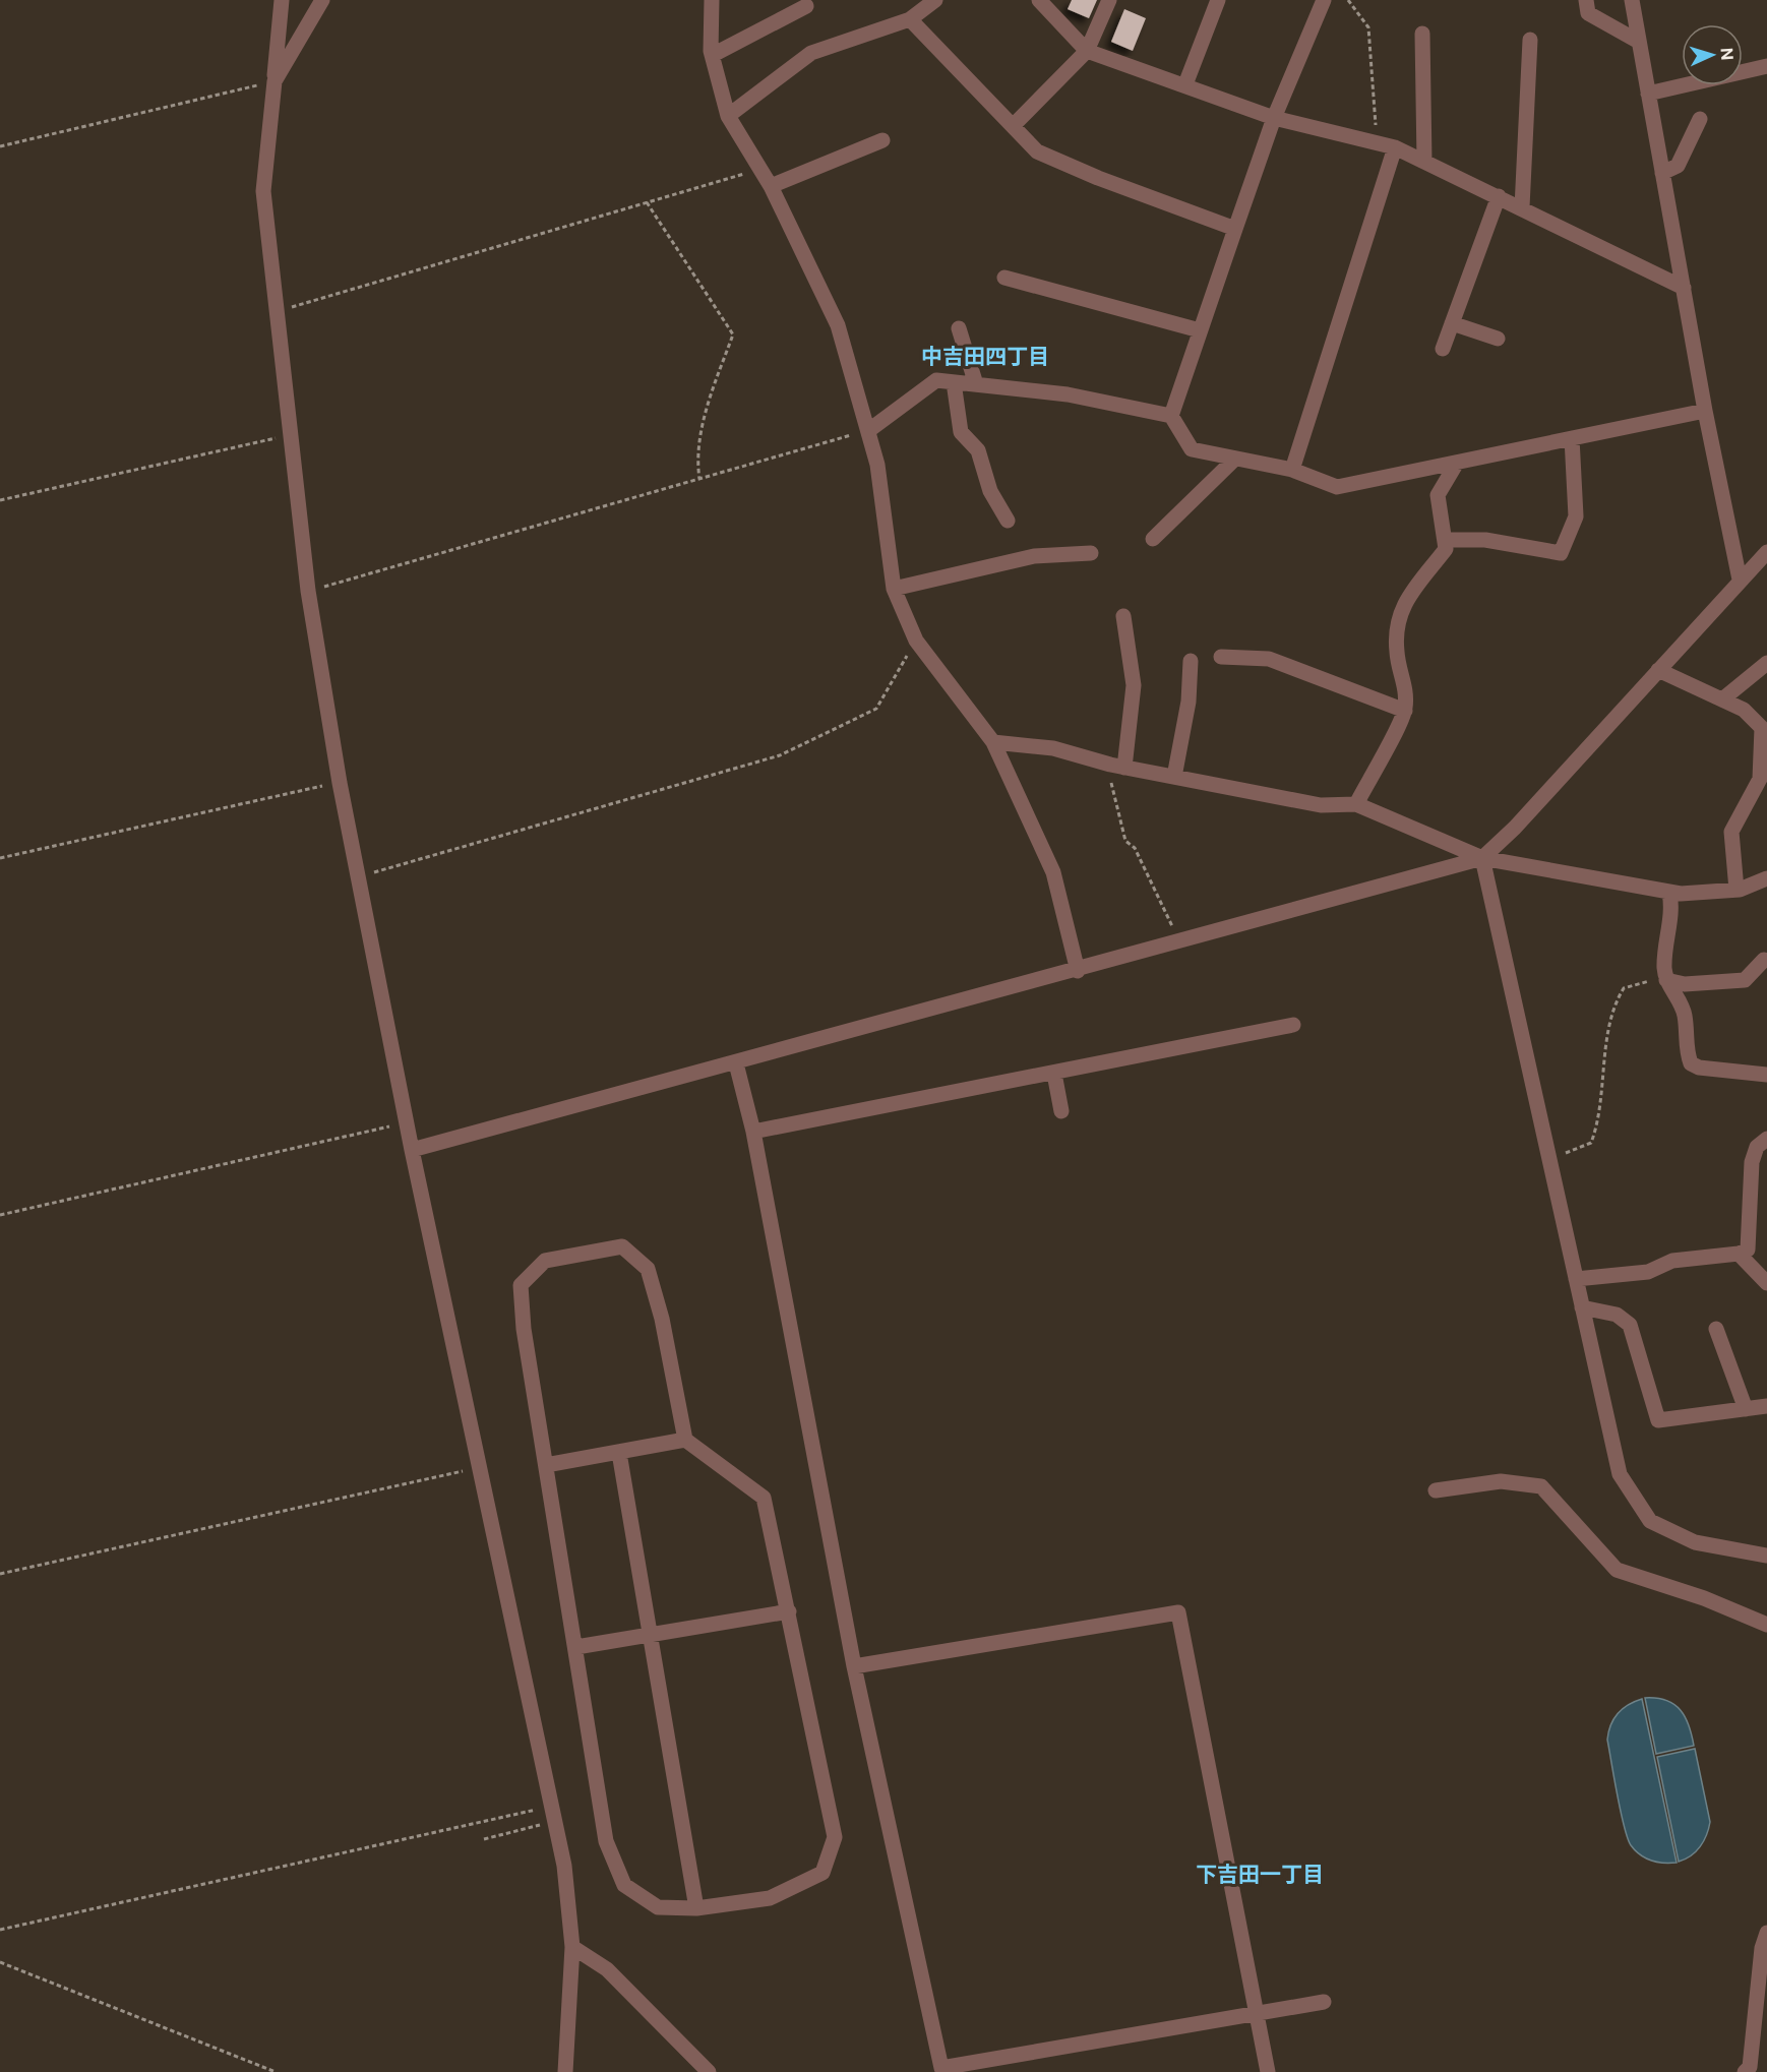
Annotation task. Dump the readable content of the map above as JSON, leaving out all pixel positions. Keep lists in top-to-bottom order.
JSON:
{
  "districts": ["中吉田四丁目", "下吉田一丁目"],
  "north": "right"
}
